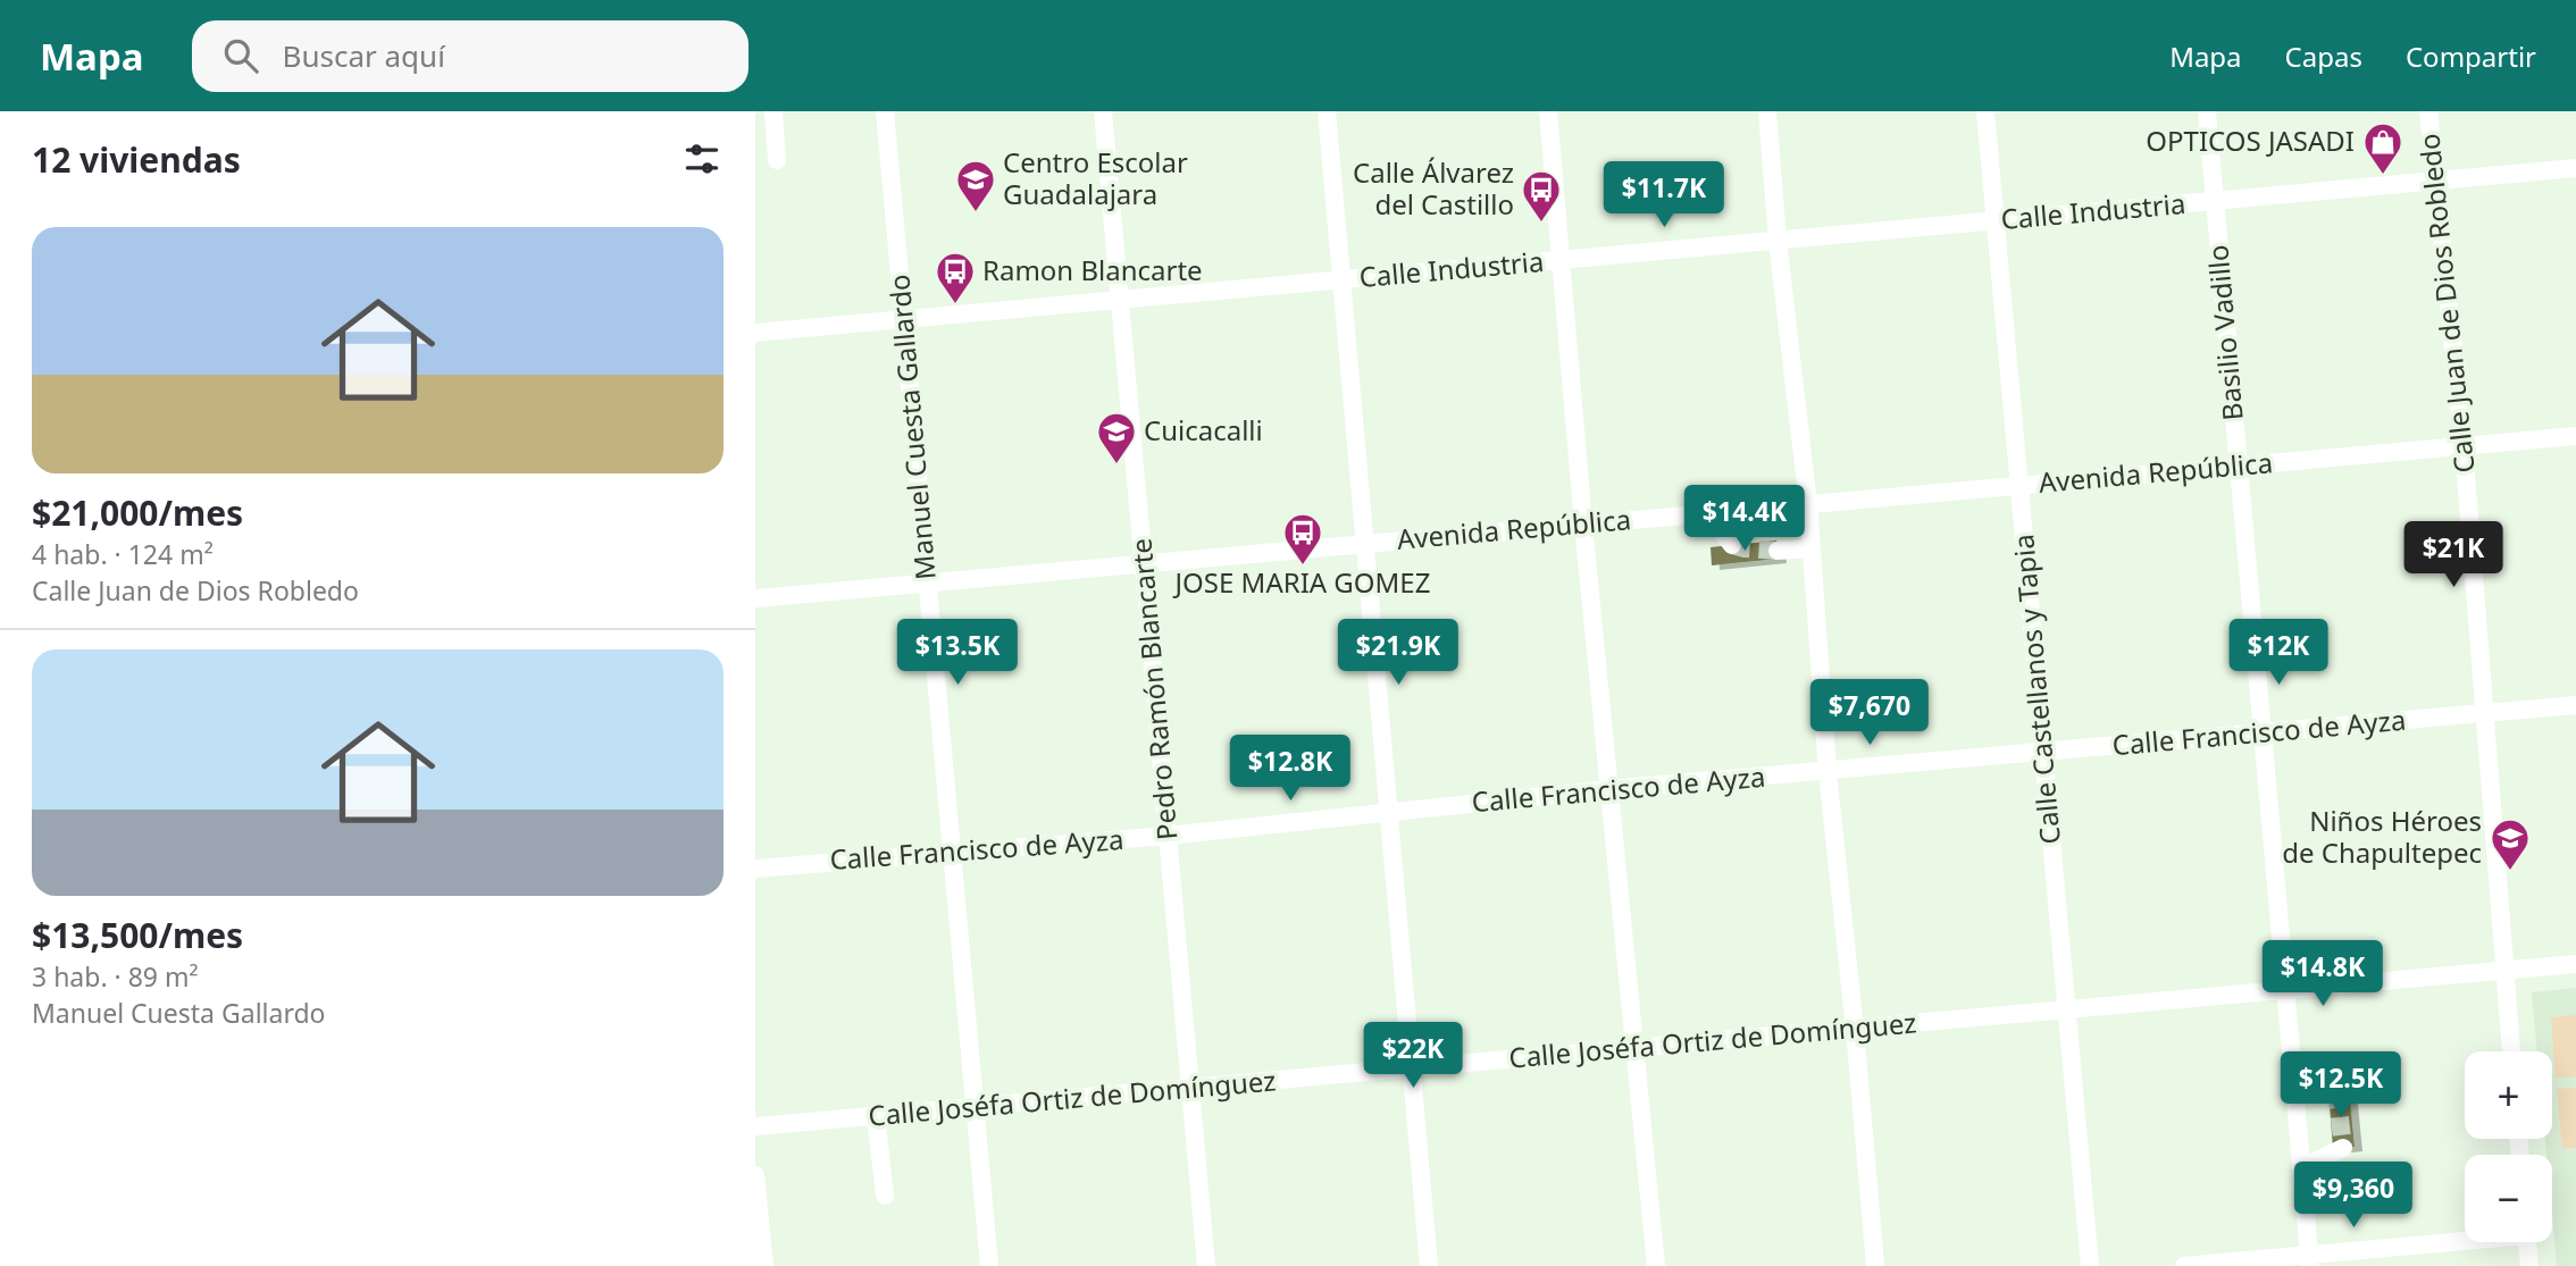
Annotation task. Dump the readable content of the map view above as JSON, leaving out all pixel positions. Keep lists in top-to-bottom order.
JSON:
{
  "streets": {
    "street": [
      "Calle Industria",
      "Calle Juan de Dios Robledo",
      "Basilio Vadillo",
      "Manuel Cuesta Gallardo",
      "Avenida República",
      "Pedro Ramón Blancarte",
      "Calle Castellanos y Tapia",
      "Calle Francisco de Ayza",
      "Calle Joséfa Ortiz de Domínguez"
    ]
  },
  "crossings": [
    ["Calle Industria", "Calle Juan de Dios Robledo"],
    ["Calle Industria", "Basilio Vadillo"],
    ["Calle Industria", "Manuel Cuesta Gallardo"],
    ["Calle Industria", "Pedro Ramón Blancarte"],
    ["Calle Industria", "Calle Castellanos y Tapia"],
    ["Calle Juan de Dios Robledo", "Avenida República"],
    ["Calle Juan de Dios Robledo", "Calle Francisco de Ayza"],
    ["Calle Juan de Dios Robledo", "Calle Joséfa Ortiz de Domínguez"],
    ["Basilio Vadillo", "Avenida República"],
    ["Basilio Vadillo", "Calle Francisco de Ayza"],
    ["Basilio Vadillo", "Calle Joséfa Ortiz de Domínguez"],
    ["Manuel Cuesta Gallardo", "Avenida República"],
    ["Manuel Cuesta Gallardo", "Calle Francisco de Ayza"],
    ["Manuel Cuesta Gallardo", "Calle Joséfa Ortiz de Domínguez"],
    ["Avenida República", "Pedro Ramón Blancarte"],
    ["Avenida República", "Calle Castellanos y Tapia"],
    ["Pedro Ramón Blancarte", "Calle Francisco de Ayza"],
    ["Pedro Ramón Blancarte", "Calle Joséfa Ortiz de Domínguez"],
    ["Calle Castellanos y Tapia", "Calle Francisco de Ayza"],
    ["Calle Castellanos y Tapia", "Calle Joséfa Ortiz de Domínguez"]
  ],
  "places": {
    "shop": ["OPTICOS JASADI"],
    "school or university": ["Centro Escolar Guadalajara", "Cuicacalli", "Niños Héroes de Chapultepec"],
    "bus stop": ["Calle Álvarez del Castillo", "Ramon Blancarte", "JOSE MARIA GOMEZ"]
  },
  "page": {
    "header": "Mapa",
    "search": "Buscar aquí",
    "nav": ["Mapa", "Capas", "Compartir"],
    "heading": "12 viviendas",
    "price": [
      "$11.7K",
      "$14.4K",
      "$21K",
      "$13.5K",
      "$21.9K",
      "$12K",
      "$7,670",
      "$12.8K",
      "$14.8K",
      "$22K",
      "$12.5K",
      "$9,360"
    ],
    "list": [
      {
        "name": "$21,000/mes",
        "note": "4 hab. · 124 m² · Calle Juan de Dios Robledo"
      },
      {
        "name": "$13,500/mes",
        "note": "3 hab. · 89 m² · Manuel Cuesta Gallardo"
      }
    ],
    "map_buttons": ["+", "−"]
  }
}
